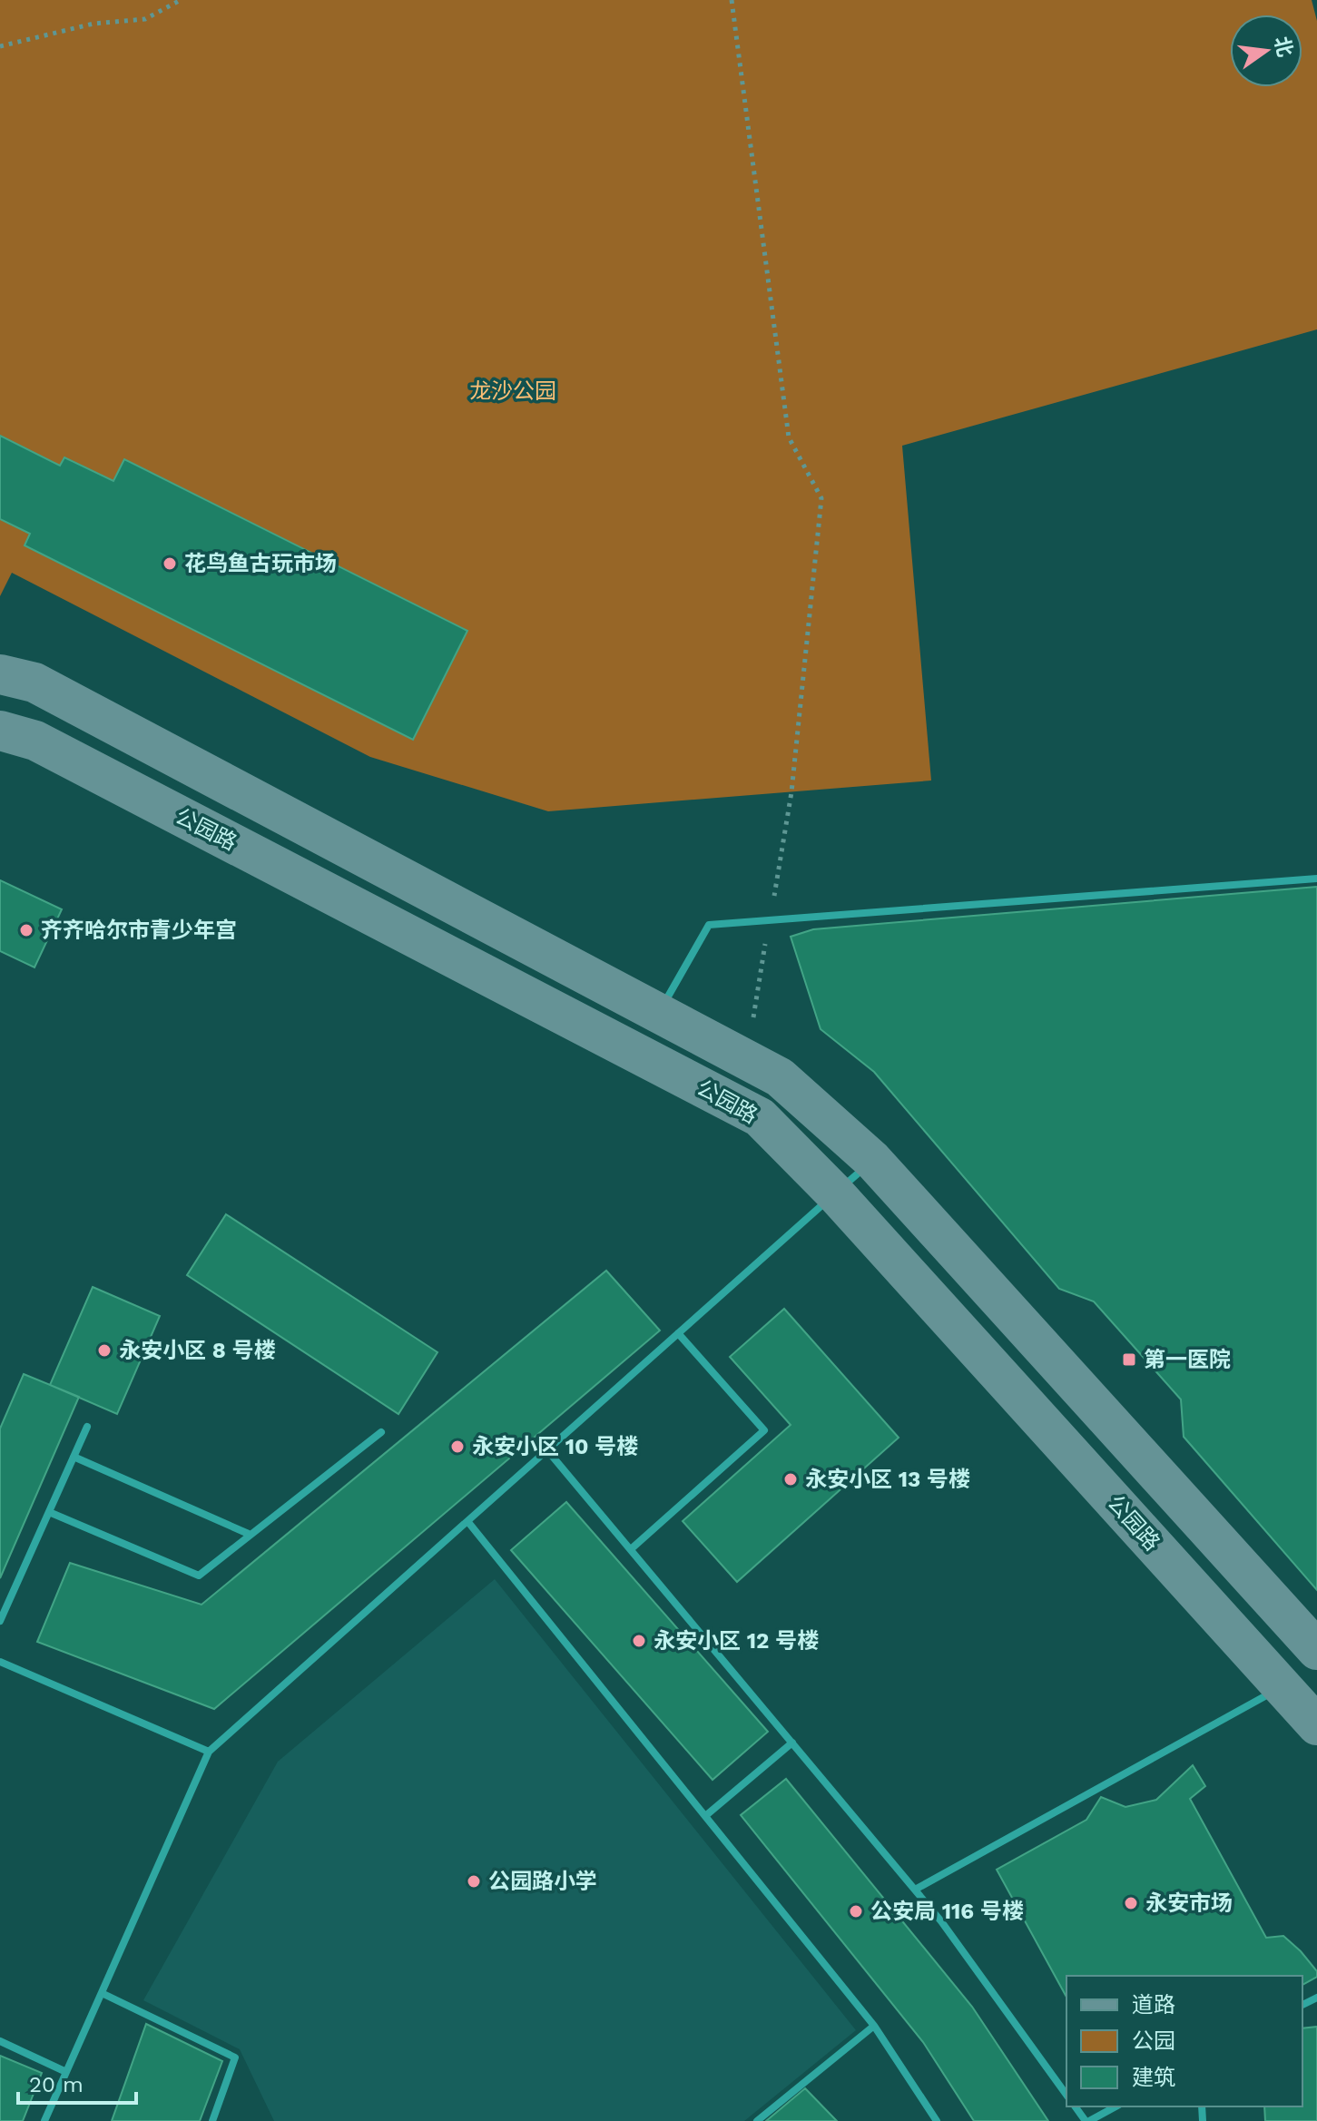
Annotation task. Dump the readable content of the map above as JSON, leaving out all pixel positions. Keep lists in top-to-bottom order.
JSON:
{
  "streets": {
    "main road": ["公园路"]
  },
  "parks": ["龙沙公园"],
  "places": {
    "other": [
      "花鸟鱼古玩市场",
      "齐齐哈尔市青少年宫",
      "永安小区 8 号楼",
      "永安小区 10 号楼",
      "永安小区 13 号楼",
      "永安小区 12 号楼",
      "公园路小学",
      "永安市场",
      "公安局 116 号楼"
    ],
    "transit": ["第一医院"]
  },
  "legend": ["道路", "公园", "建筑"],
  "scale_bar": "20 m",
  "north": "right"
}
